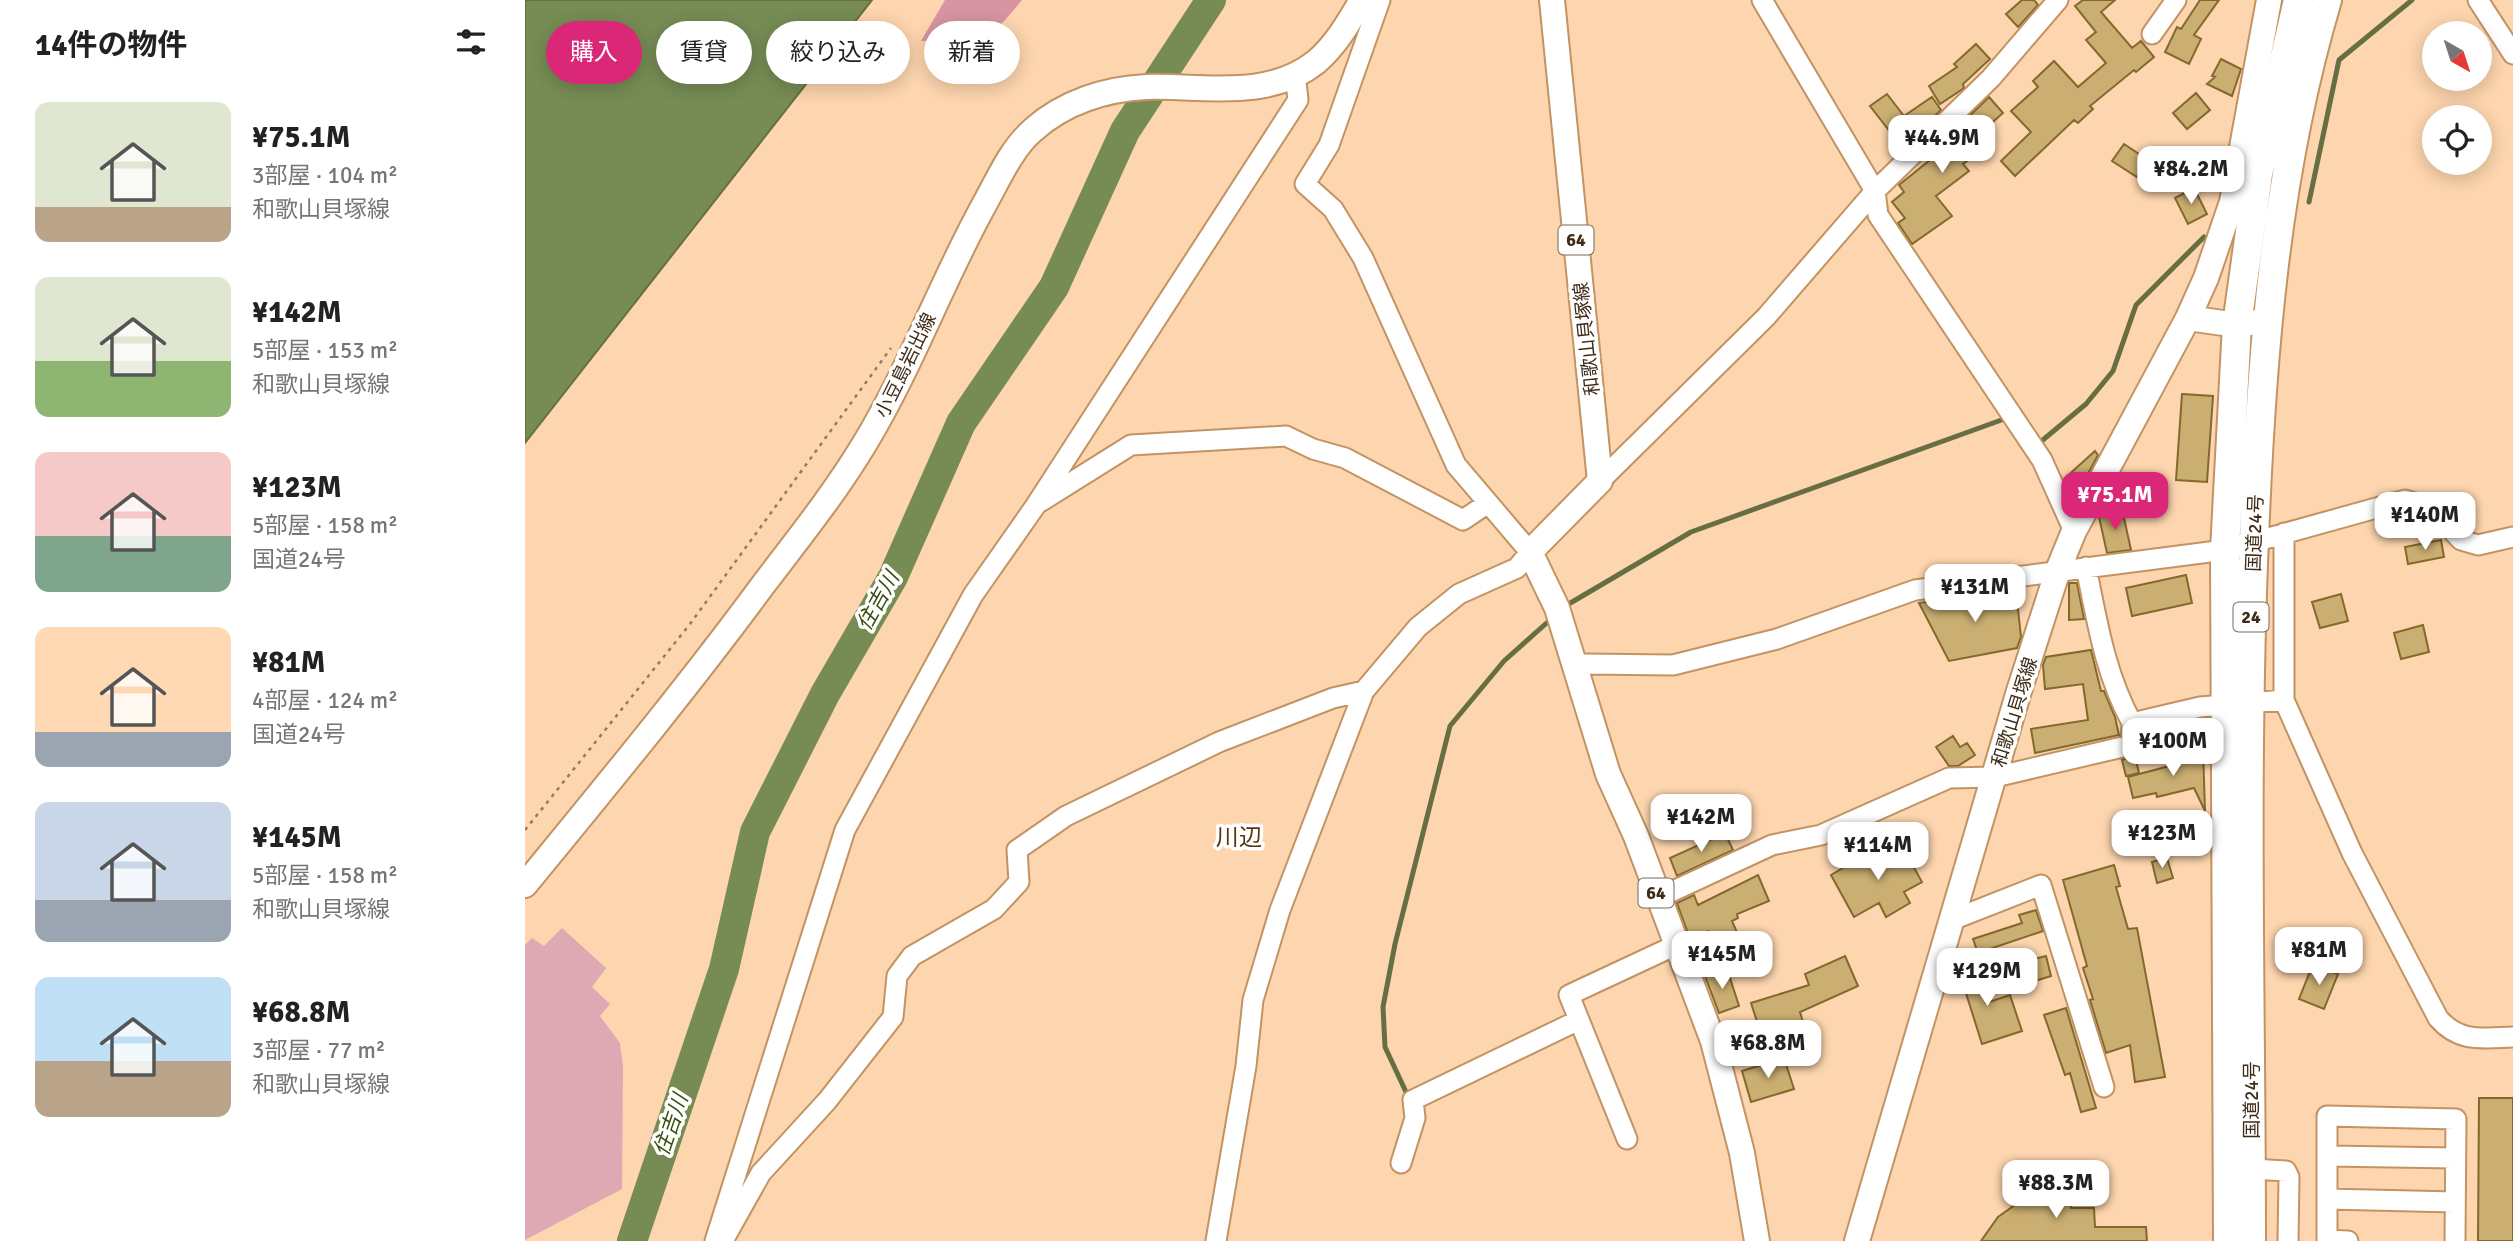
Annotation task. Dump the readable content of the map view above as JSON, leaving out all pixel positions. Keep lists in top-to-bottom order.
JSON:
{
  "streets": {
    "highway": ["国道24号", "24"],
    "main road": ["64", "和歌山貝塚線", "小豆島岩出線"]
  },
  "districts": ["川辺"],
  "water": ["住吉川"],
  "north": "bottom right",
  "page": {
    "heading": "14件の物件",
    "chip": [
      "購入",
      "賃貸",
      "絞り込み",
      "新着"
    ],
    "list": [
      {
        "name": "¥75.1M",
        "note": "3部屋 · 104 m² · 和歌山貝塚線"
      },
      {
        "name": "¥142M",
        "note": "5部屋 · 153 m² · 和歌山貝塚線"
      },
      {
        "name": "¥123M",
        "note": "5部屋 · 158 m² · 国道24号"
      },
      {
        "name": "¥81M",
        "note": "4部屋 · 124 m² · 国道24号"
      },
      {
        "name": "¥145M",
        "note": "5部屋 · 158 m² · 和歌山貝塚線"
      },
      {
        "name": "¥68.8M",
        "note": "3部屋 · 77 m² · 和歌山貝塚線"
      }
    ],
    "price": [
      "¥44.9M",
      "¥84.2M",
      "¥75.1M",
      "¥140M",
      "¥131M",
      "¥100M",
      "¥142M",
      "¥123M",
      "¥114M",
      "¥81M",
      "¥145M",
      "¥129M",
      "¥68.8M",
      "¥88.3M"
    ]
  }
}
